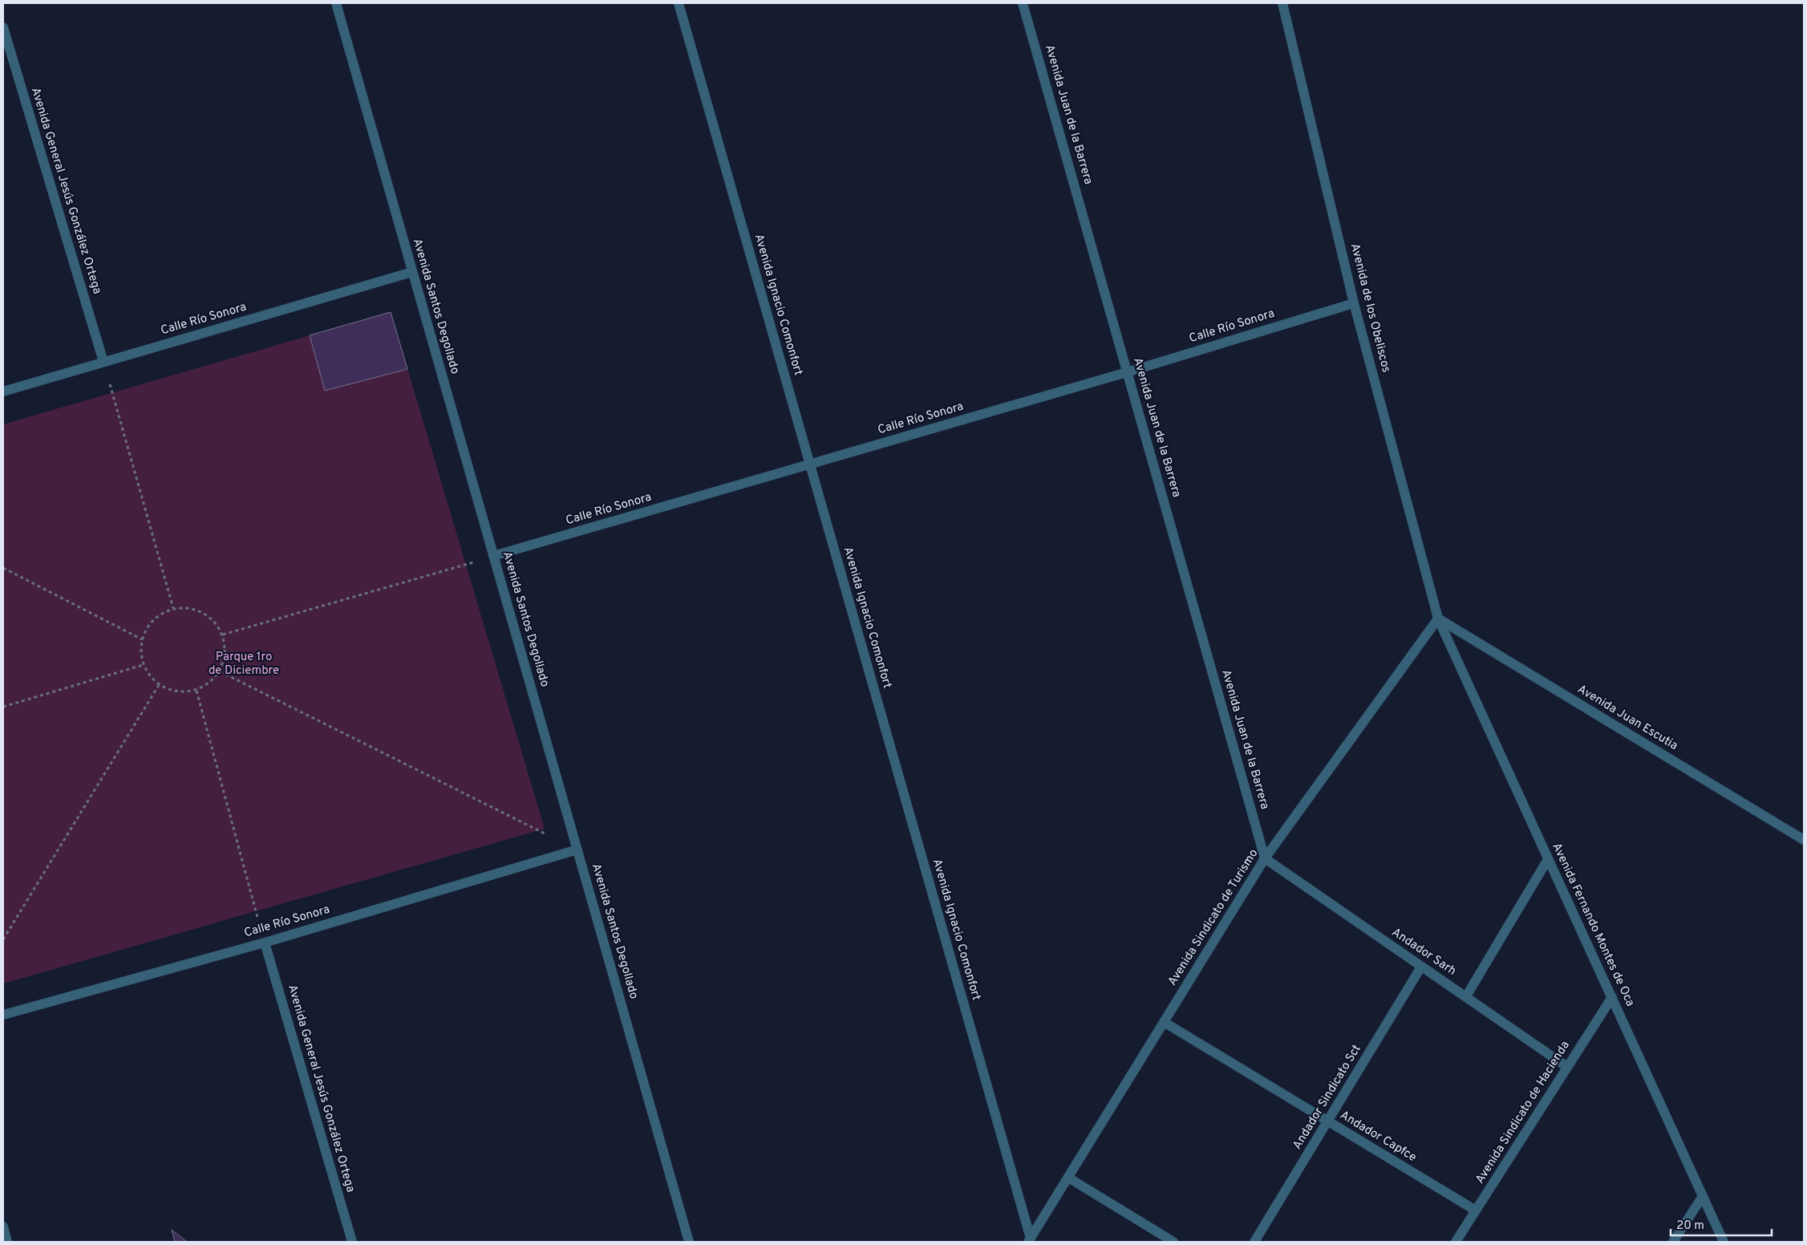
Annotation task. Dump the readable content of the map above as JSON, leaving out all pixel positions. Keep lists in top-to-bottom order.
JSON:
{
  "streets": {
    "street": [
      "Avenida Juan de la Barrera",
      "Avenida General Jesús González Ortega",
      "Avenida Ignacio Comonfort",
      "Avenida Santos Degollado",
      "Avenida de los Obeliscos",
      "Calle Río Sonora",
      "Avenida Juan Escutia",
      "Avenida Sindicato de Turismo",
      "Avenida Fernando Montes de Oca",
      "Andador Sarh",
      "Andador Sindicato Sct",
      "Avenida Sindicato de Hacienda",
      "Andador Capfce"
    ]
  },
  "crossings": [
    ["Avenida Juan de la Barrera", "Calle Río Sonora"],
    ["Avenida Juan de la Barrera", "Avenida Sindicato de Turismo"],
    ["Avenida Juan de la Barrera", "Andador Sarh"],
    ["Avenida General Jesús González Ortega", "Calle Río Sonora"],
    ["Avenida Ignacio Comonfort", "Calle Río Sonora"],
    ["Avenida Ignacio Comonfort", "Avenida Sindicato de Turismo"],
    ["Avenida Santos Degollado", "Calle Río Sonora"],
    ["Avenida de los Obeliscos", "Calle Río Sonora"],
    ["Avenida de los Obeliscos", "Avenida Juan Escutia"],
    ["Avenida de los Obeliscos", "Avenida Sindicato de Turismo"],
    ["Avenida de los Obeliscos", "Avenida Fernando Montes de Oca"],
    ["Avenida Juan Escutia", "Avenida Sindicato de Turismo"],
    ["Avenida Juan Escutia", "Avenida Fernando Montes de Oca"],
    ["Avenida Sindicato de Turismo", "Avenida Fernando Montes de Oca"],
    ["Avenida Sindicato de Turismo", "Andador Sarh"],
    ["Avenida Sindicato de Turismo", "Andador Capfce"],
    ["Avenida Fernando Montes de Oca", "Avenida Sindicato de Hacienda"],
    ["Andador Sarh", "Andador Sindicato Sct"],
    ["Andador Sarh", "Avenida Sindicato de Hacienda"],
    ["Andador Sindicato Sct", "Andador Capfce"],
    ["Avenida Sindicato de Hacienda", "Andador Capfce"]
  ],
  "parks": ["Parque 1ro de Diciembre"],
  "scale_bar": "20 m"
}
